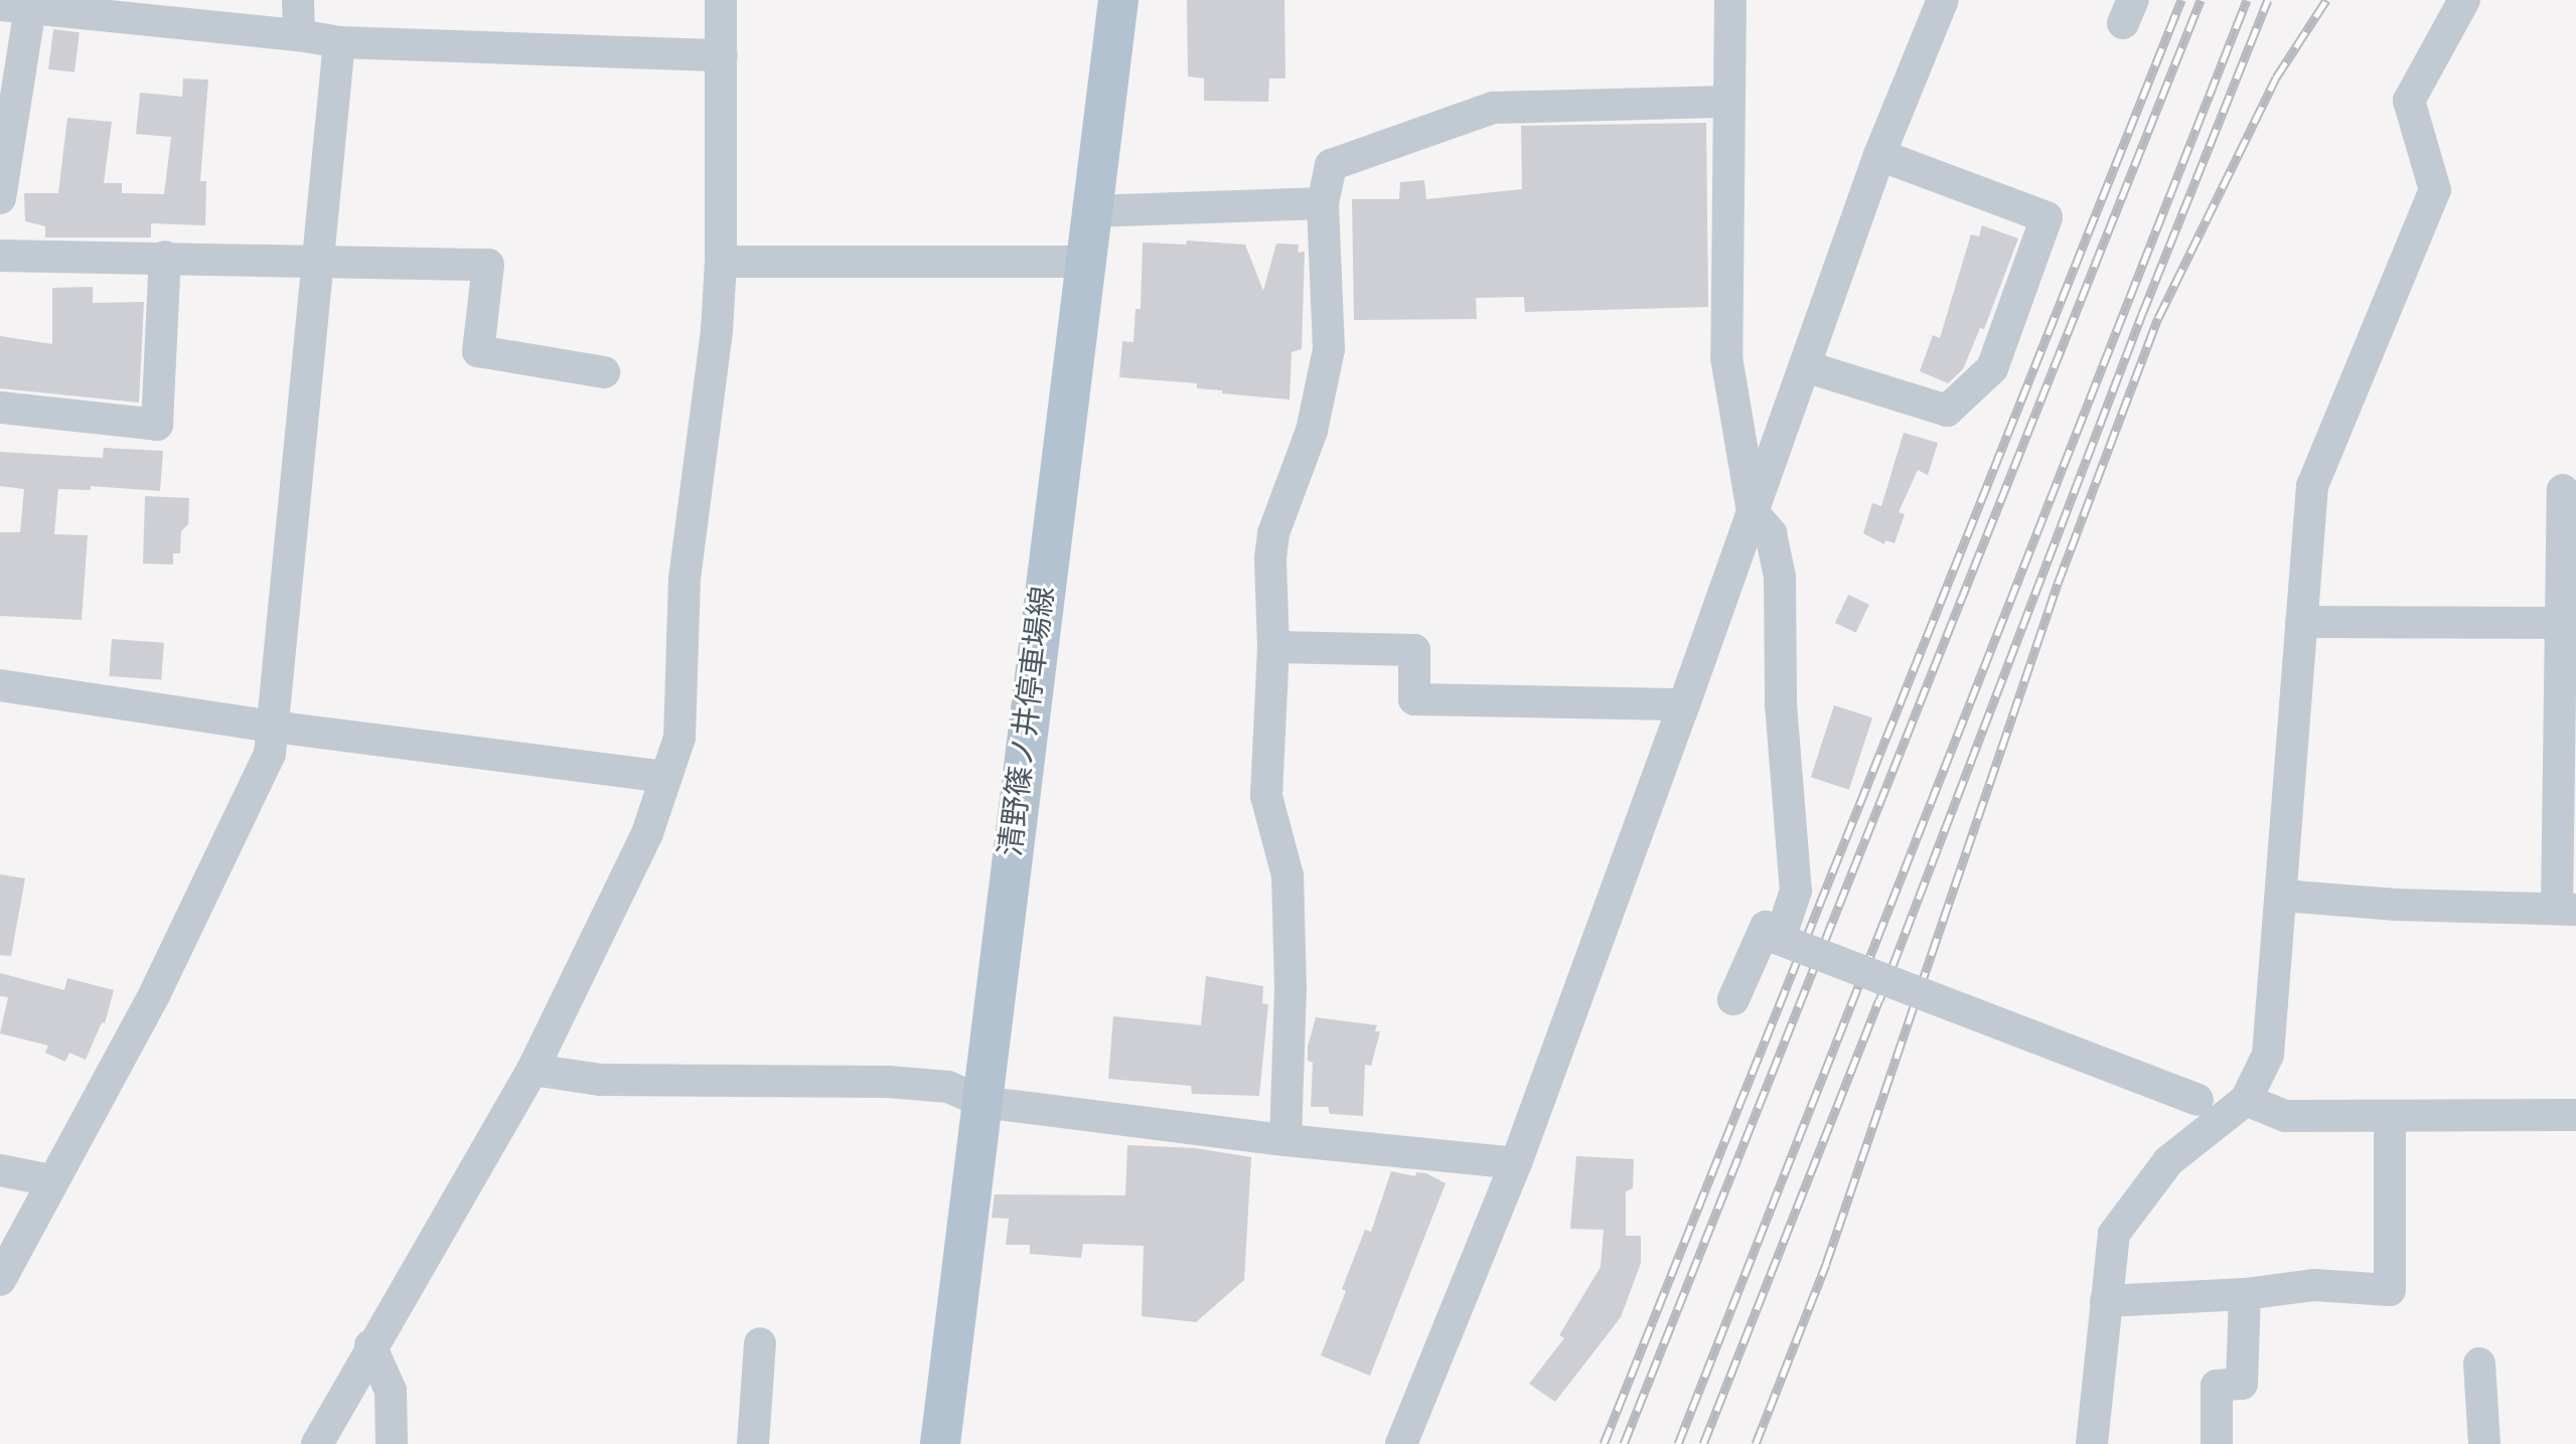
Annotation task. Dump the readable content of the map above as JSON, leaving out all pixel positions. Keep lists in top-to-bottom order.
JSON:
{
  "streets": {
    "main road": ["清野篠ノ井停車場線"]
  }
}
